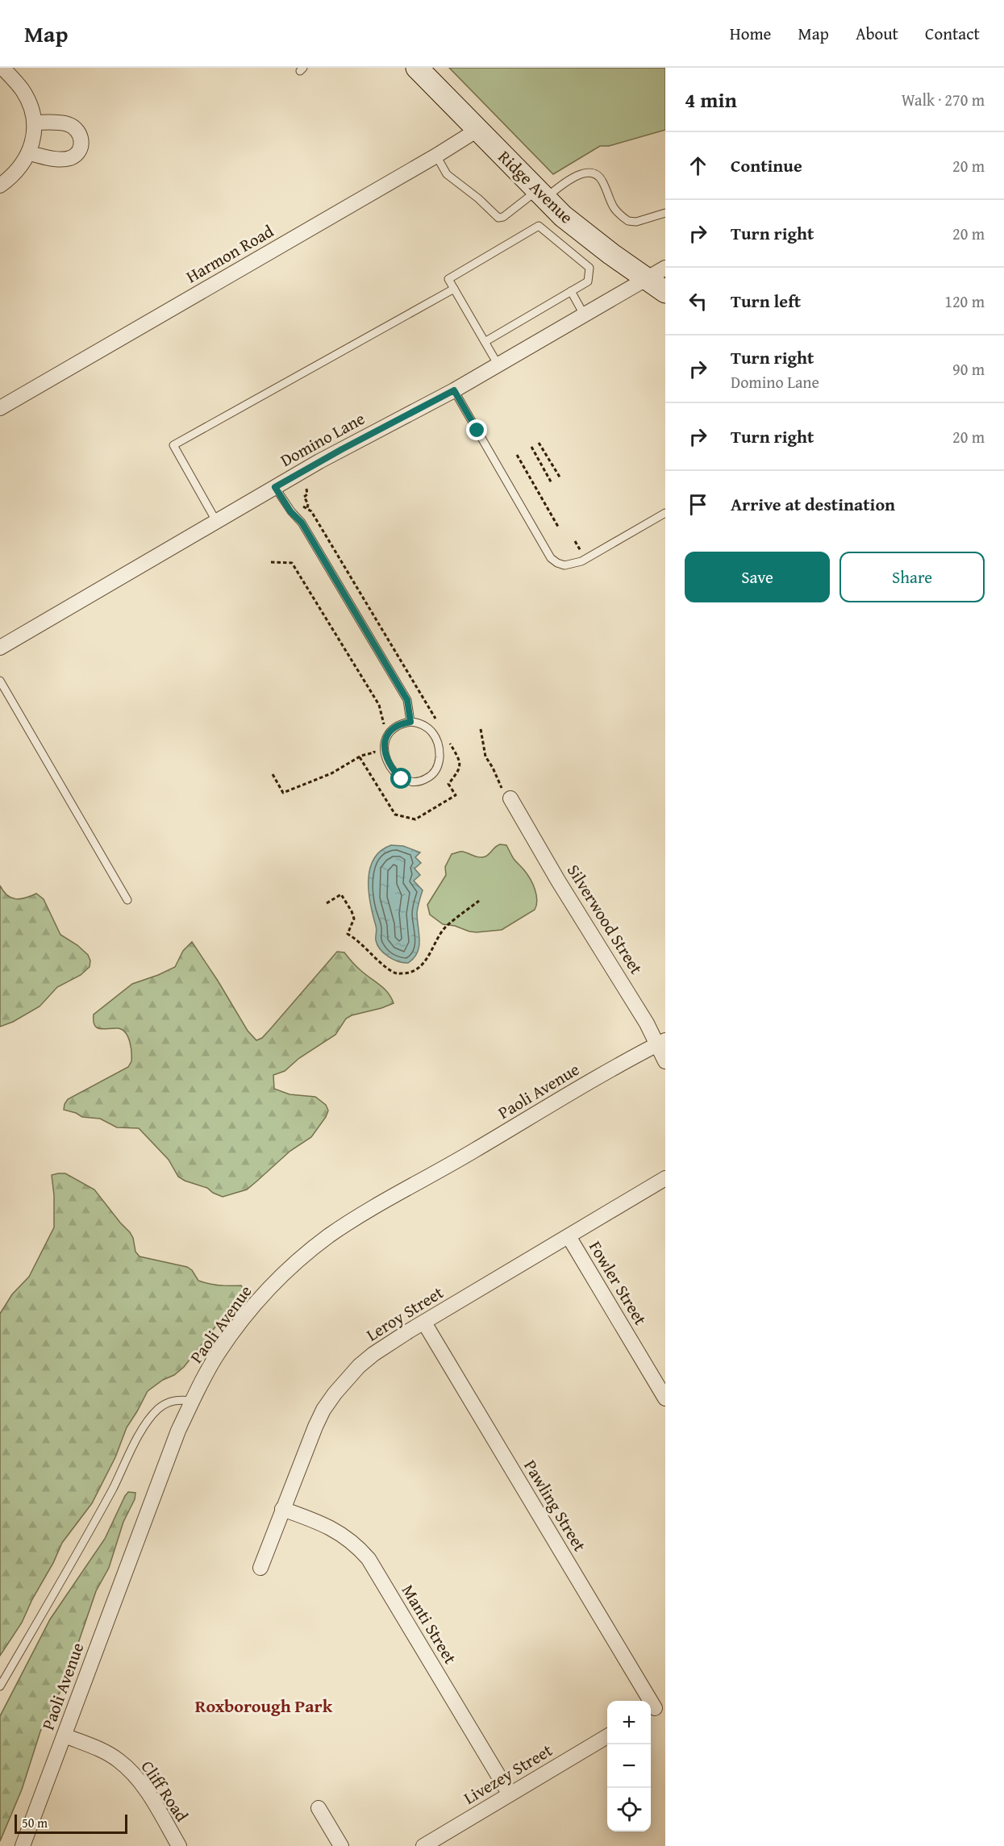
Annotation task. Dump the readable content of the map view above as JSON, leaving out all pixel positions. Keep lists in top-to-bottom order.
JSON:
{
  "streets": {
    "main road": ["Ridge Avenue"],
    "street": [
      "Harmon Road",
      "Domino Lane",
      "Silverwood Street",
      "Paoli Avenue",
      "Fowler Street",
      "Leroy Street",
      "Pawling Street",
      "Manti Street",
      "Livezey Street",
      "Cliff Road"
    ]
  },
  "crossings": [
    ["Ridge Avenue", "Harmon Road"],
    ["Ridge Avenue", "Domino Lane"],
    ["Silverwood Street", "Paoli Avenue"],
    ["Paoli Avenue", "Cliff Road"],
    ["Fowler Street", "Leroy Street"],
    ["Leroy Street", "Pawling Street"],
    ["Leroy Street", "Manti Street"],
    ["Manti Street", "Livezey Street"]
  ],
  "districts": ["Roxborough Park"],
  "scale_bar": "50 m",
  "page": {
    "header": "Map",
    "nav": [
      "Home",
      "Map",
      "About",
      "Contact"
    ],
    "heading": ["4 min", "Walk · 270 m"],
    "list": [
      ["Continue", "20 m"],
      ["Turn right", "20 m"],
      ["Turn left", "120 m"],
      ["Turn right", "Domino Lane", "90 m"],
      ["Turn right", "20 m"],
      "Arrive at destination"
    ],
    "buttons": ["Save", "Share"],
    "map_buttons": ["+", "−"],
    "scale": "50 m"
  }
}
